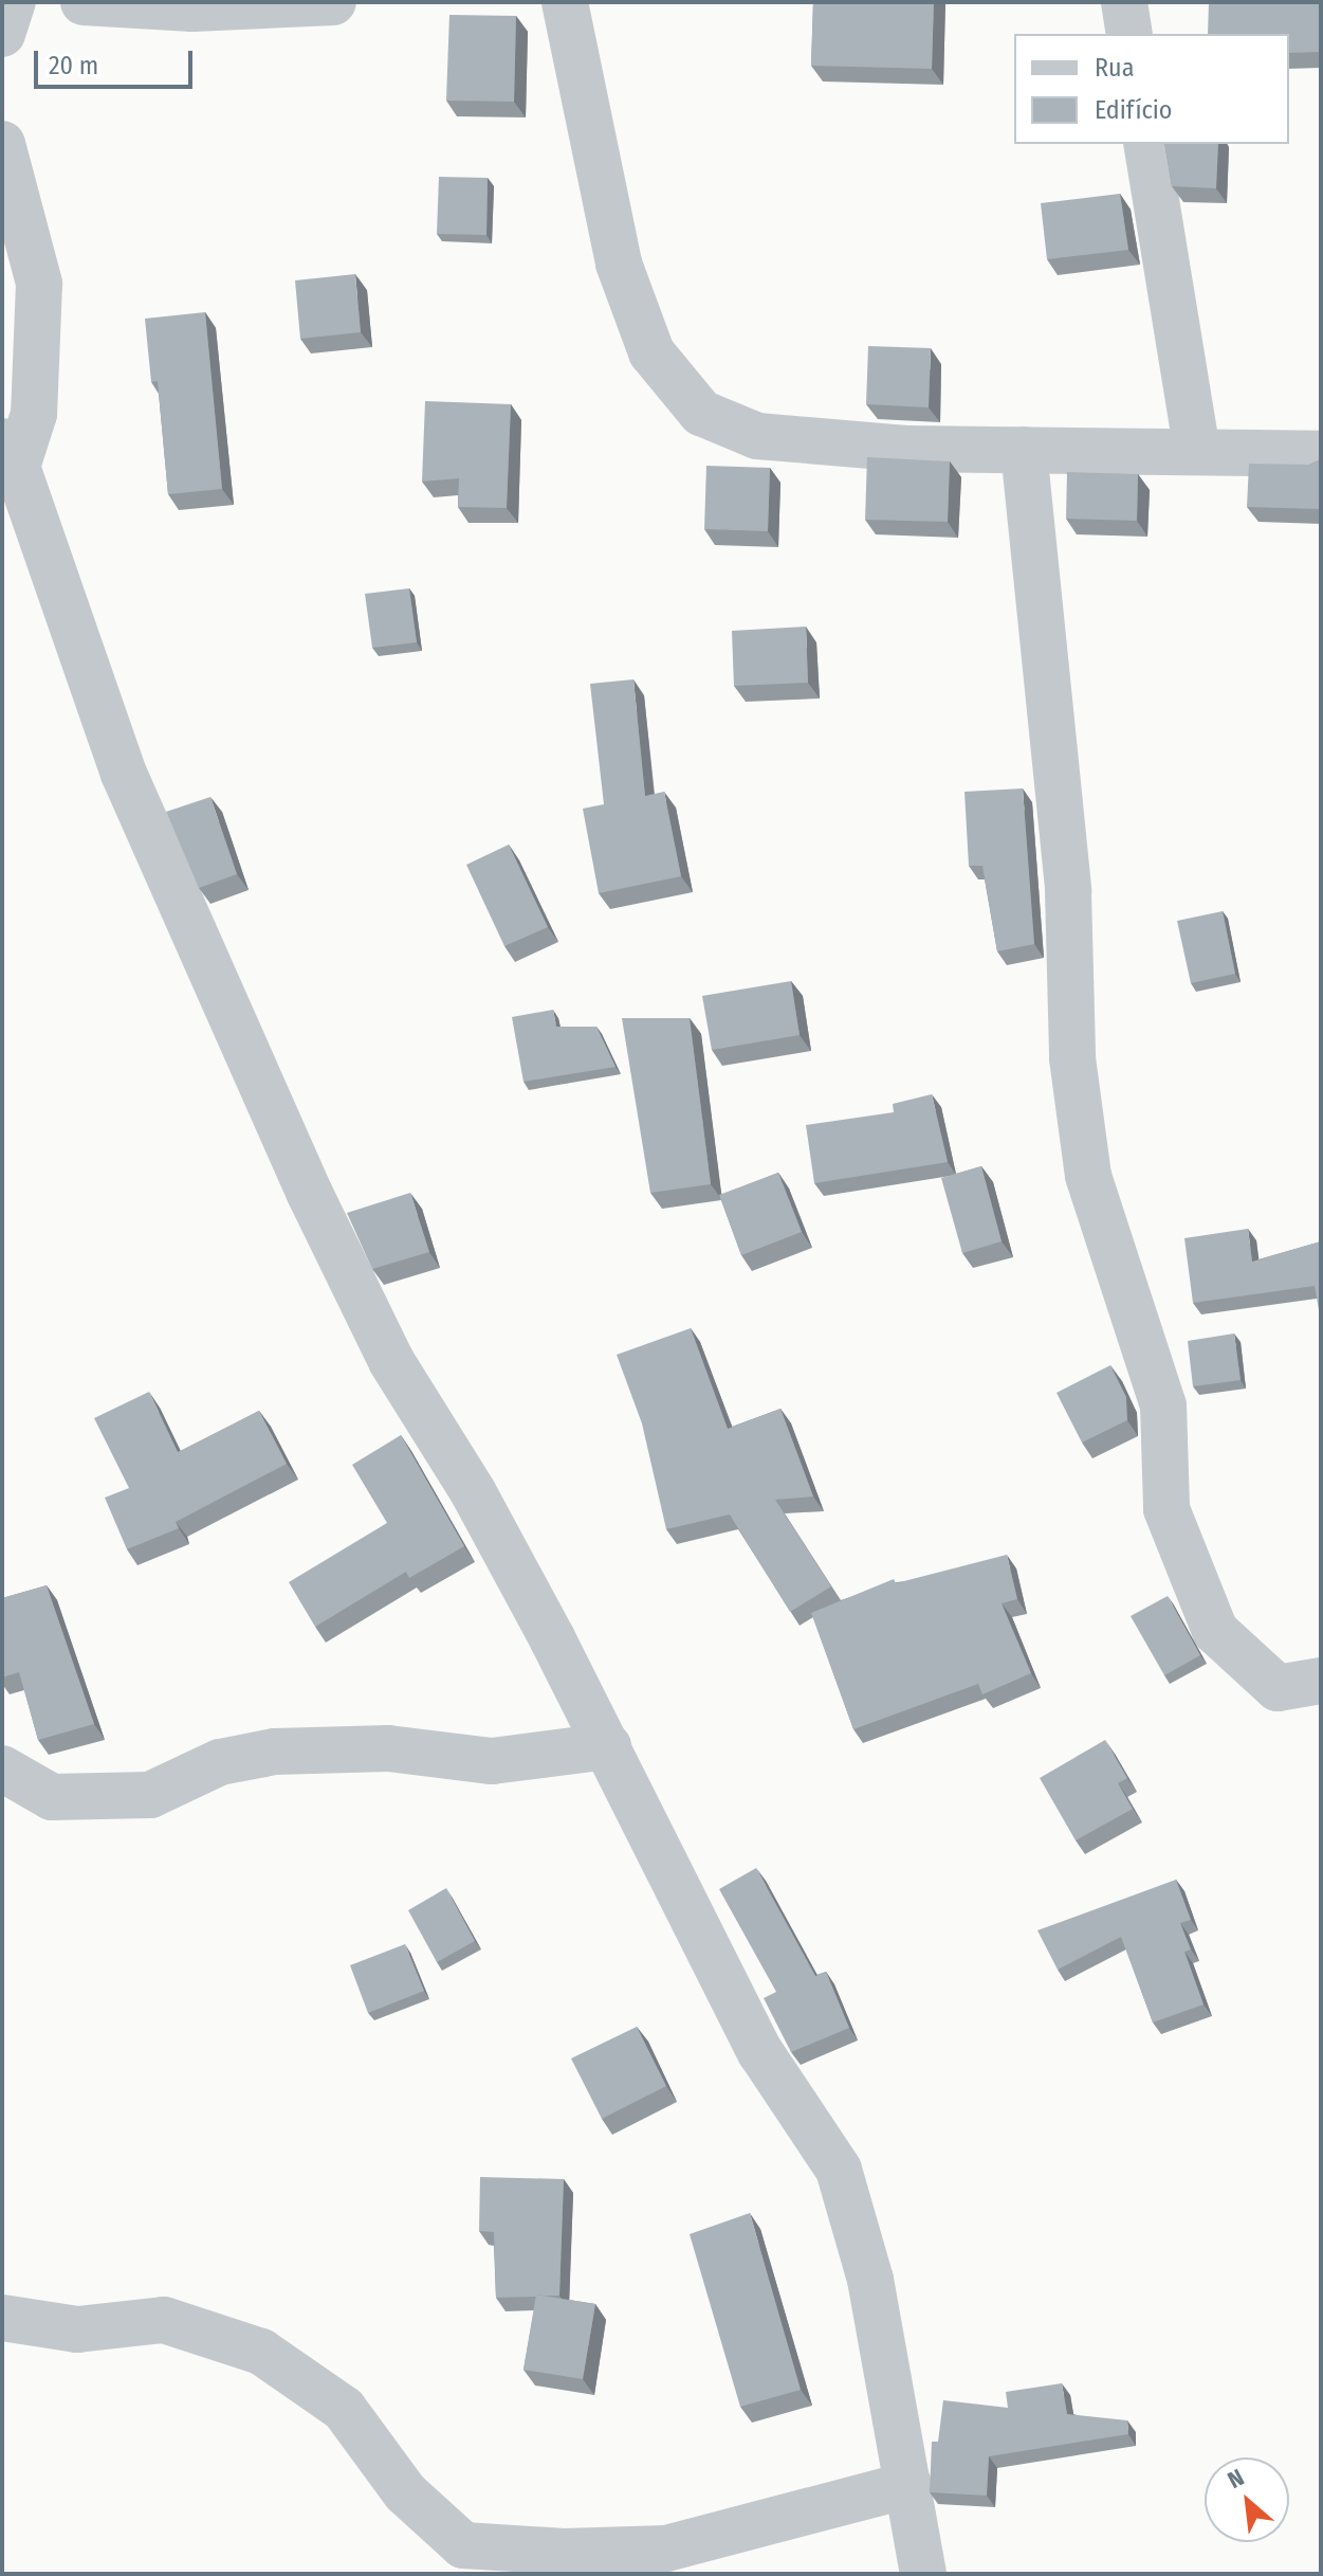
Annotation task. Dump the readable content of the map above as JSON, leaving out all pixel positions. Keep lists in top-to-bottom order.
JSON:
{
  "legend": ["Rua", "Edifício"],
  "scale_bar": "20 m",
  "north": "top left"
}
